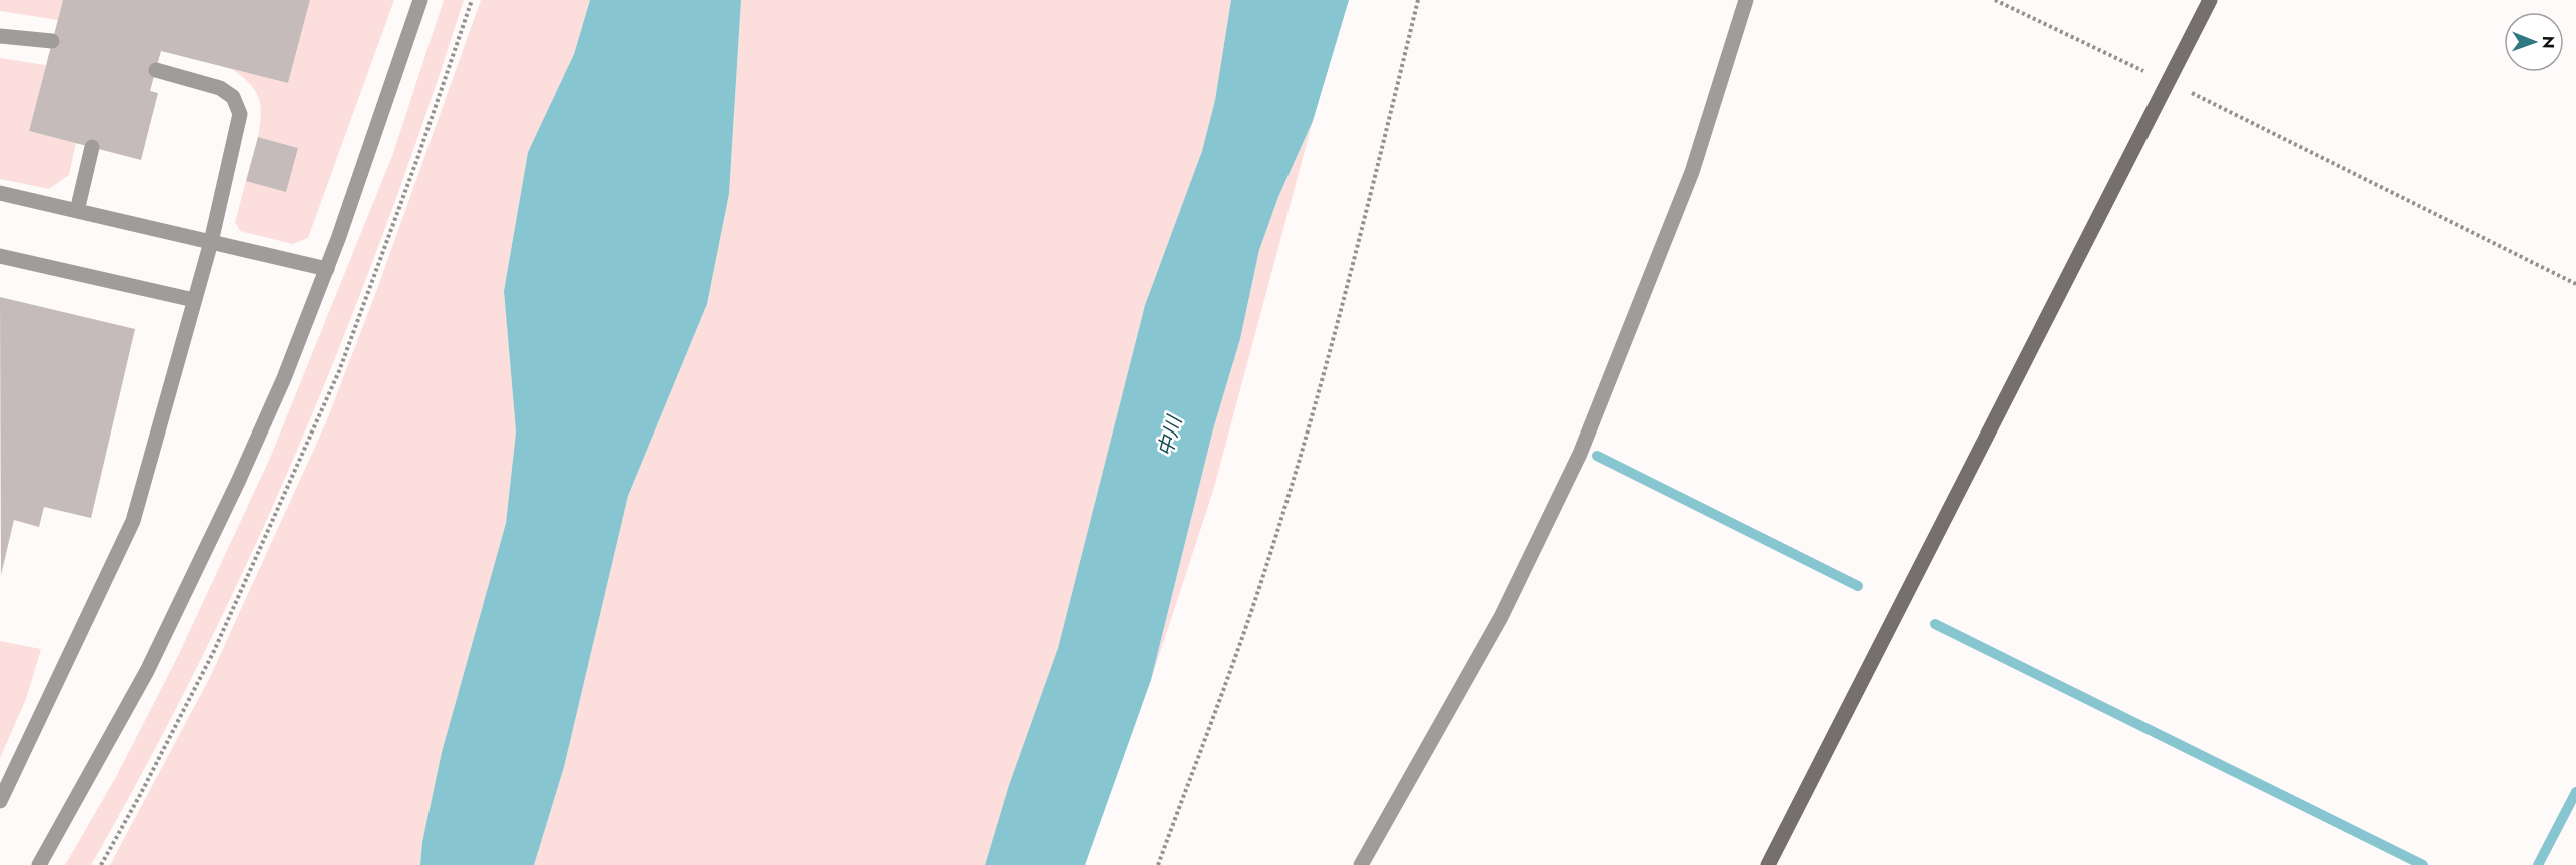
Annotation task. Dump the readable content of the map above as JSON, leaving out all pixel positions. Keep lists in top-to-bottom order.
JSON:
{
  "water": ["中川"],
  "north": "right"
}
